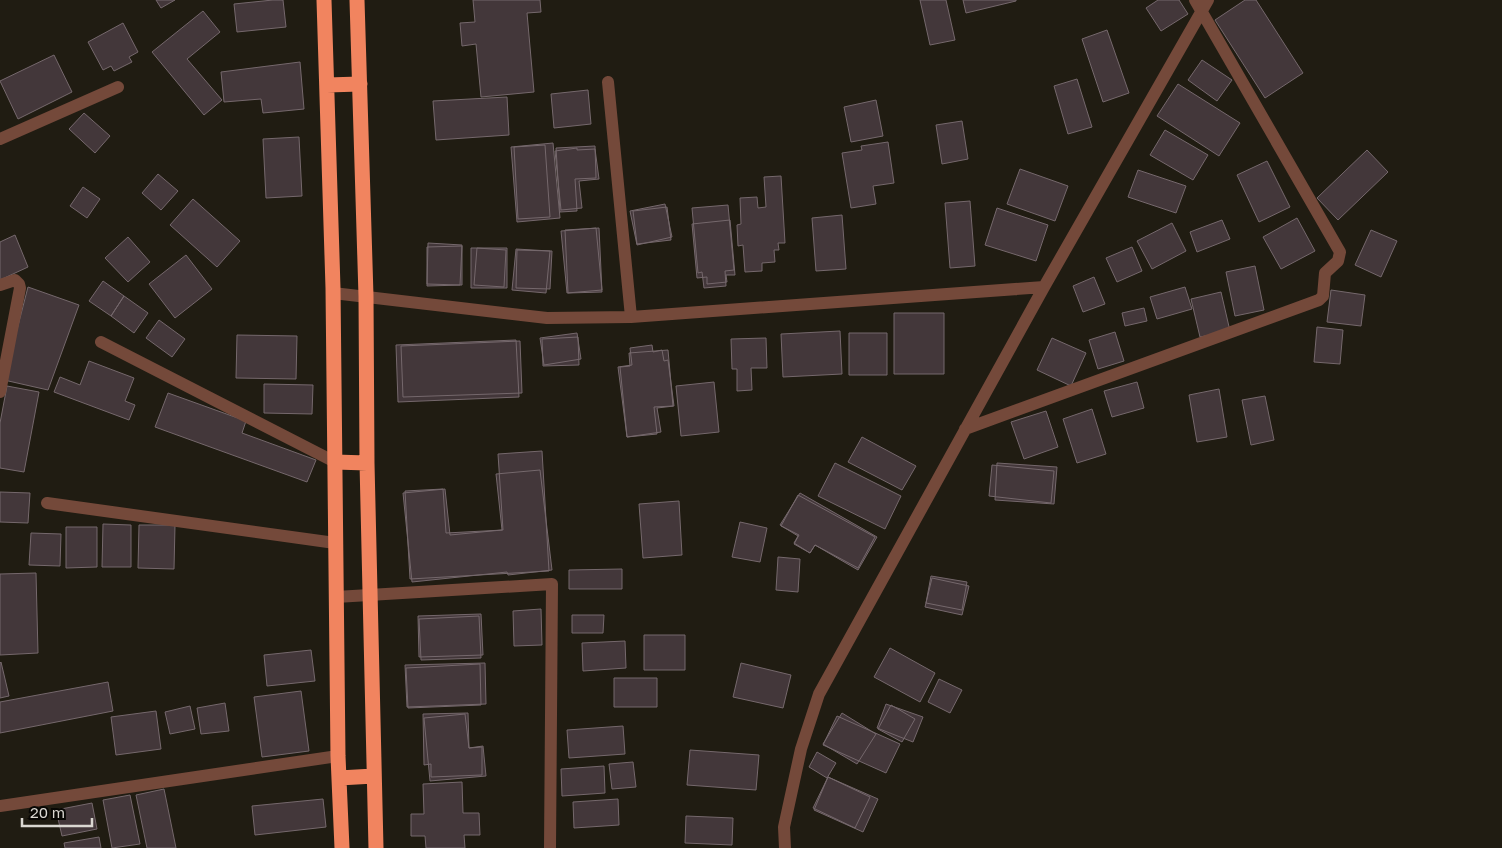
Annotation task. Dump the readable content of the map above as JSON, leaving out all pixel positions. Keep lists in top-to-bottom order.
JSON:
{
  "scale_bar": "20 m"
}
